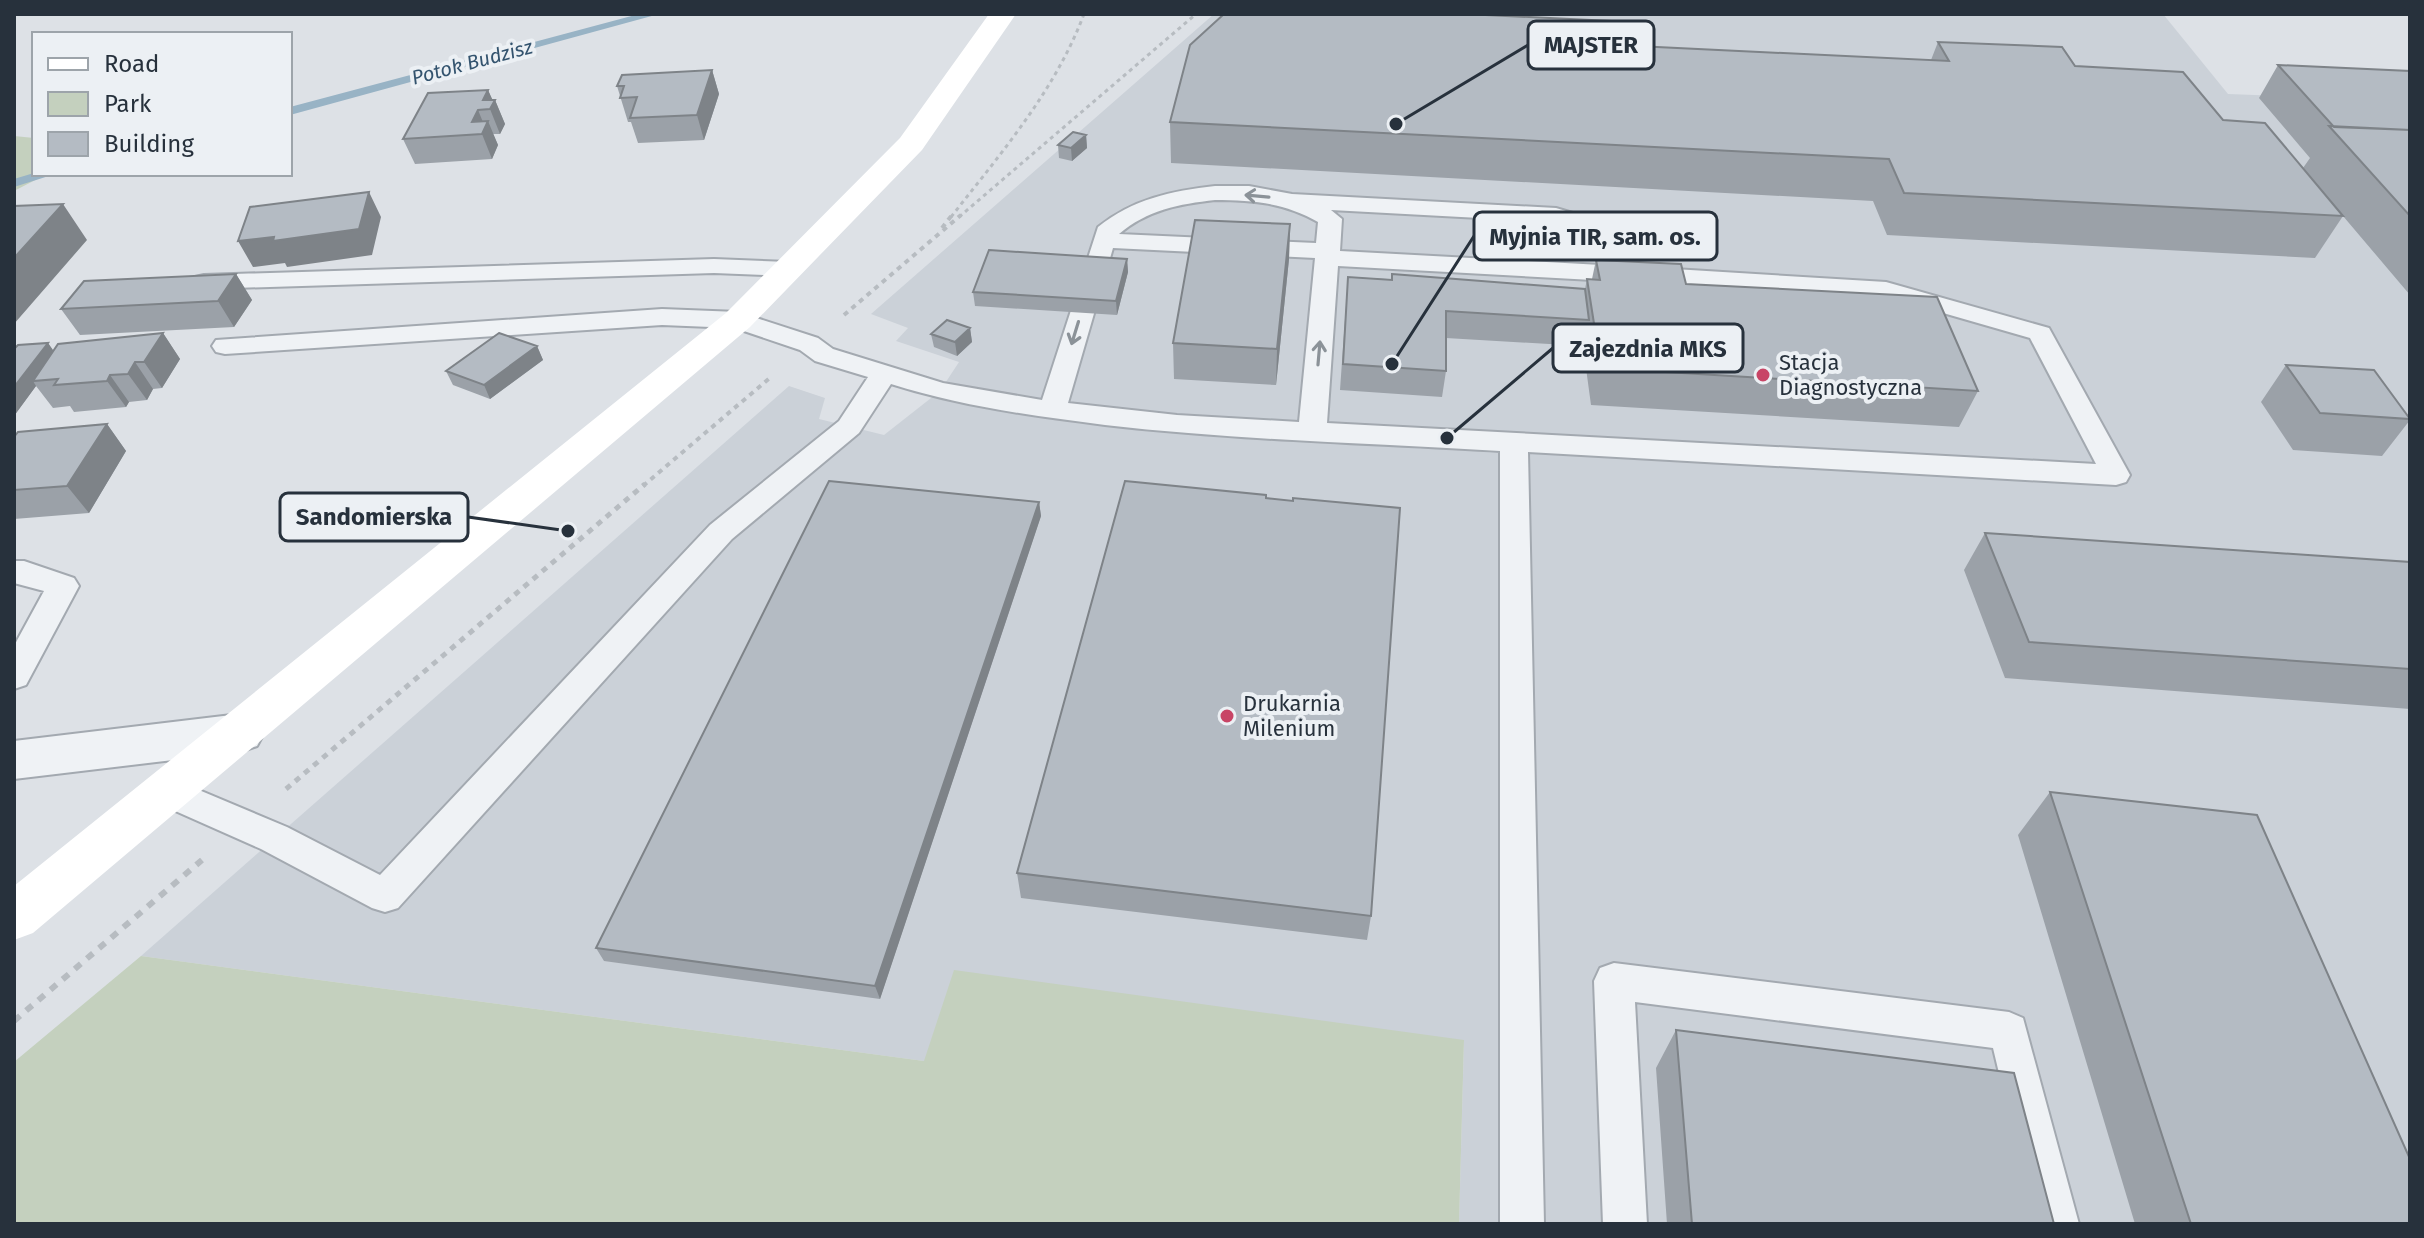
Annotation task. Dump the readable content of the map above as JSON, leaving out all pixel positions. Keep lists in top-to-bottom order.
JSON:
{
  "water": ["Potok Budzisz"],
  "places": [
    "MAJSTER",
    "Myjnia TIR, sam. os.",
    "Stacja Diagnostyczna",
    "Zajezdnia MKS",
    "Sandomierska",
    "Drukarnia Milenium"
  ],
  "legend": ["Road", "Park", "Building"]
}
